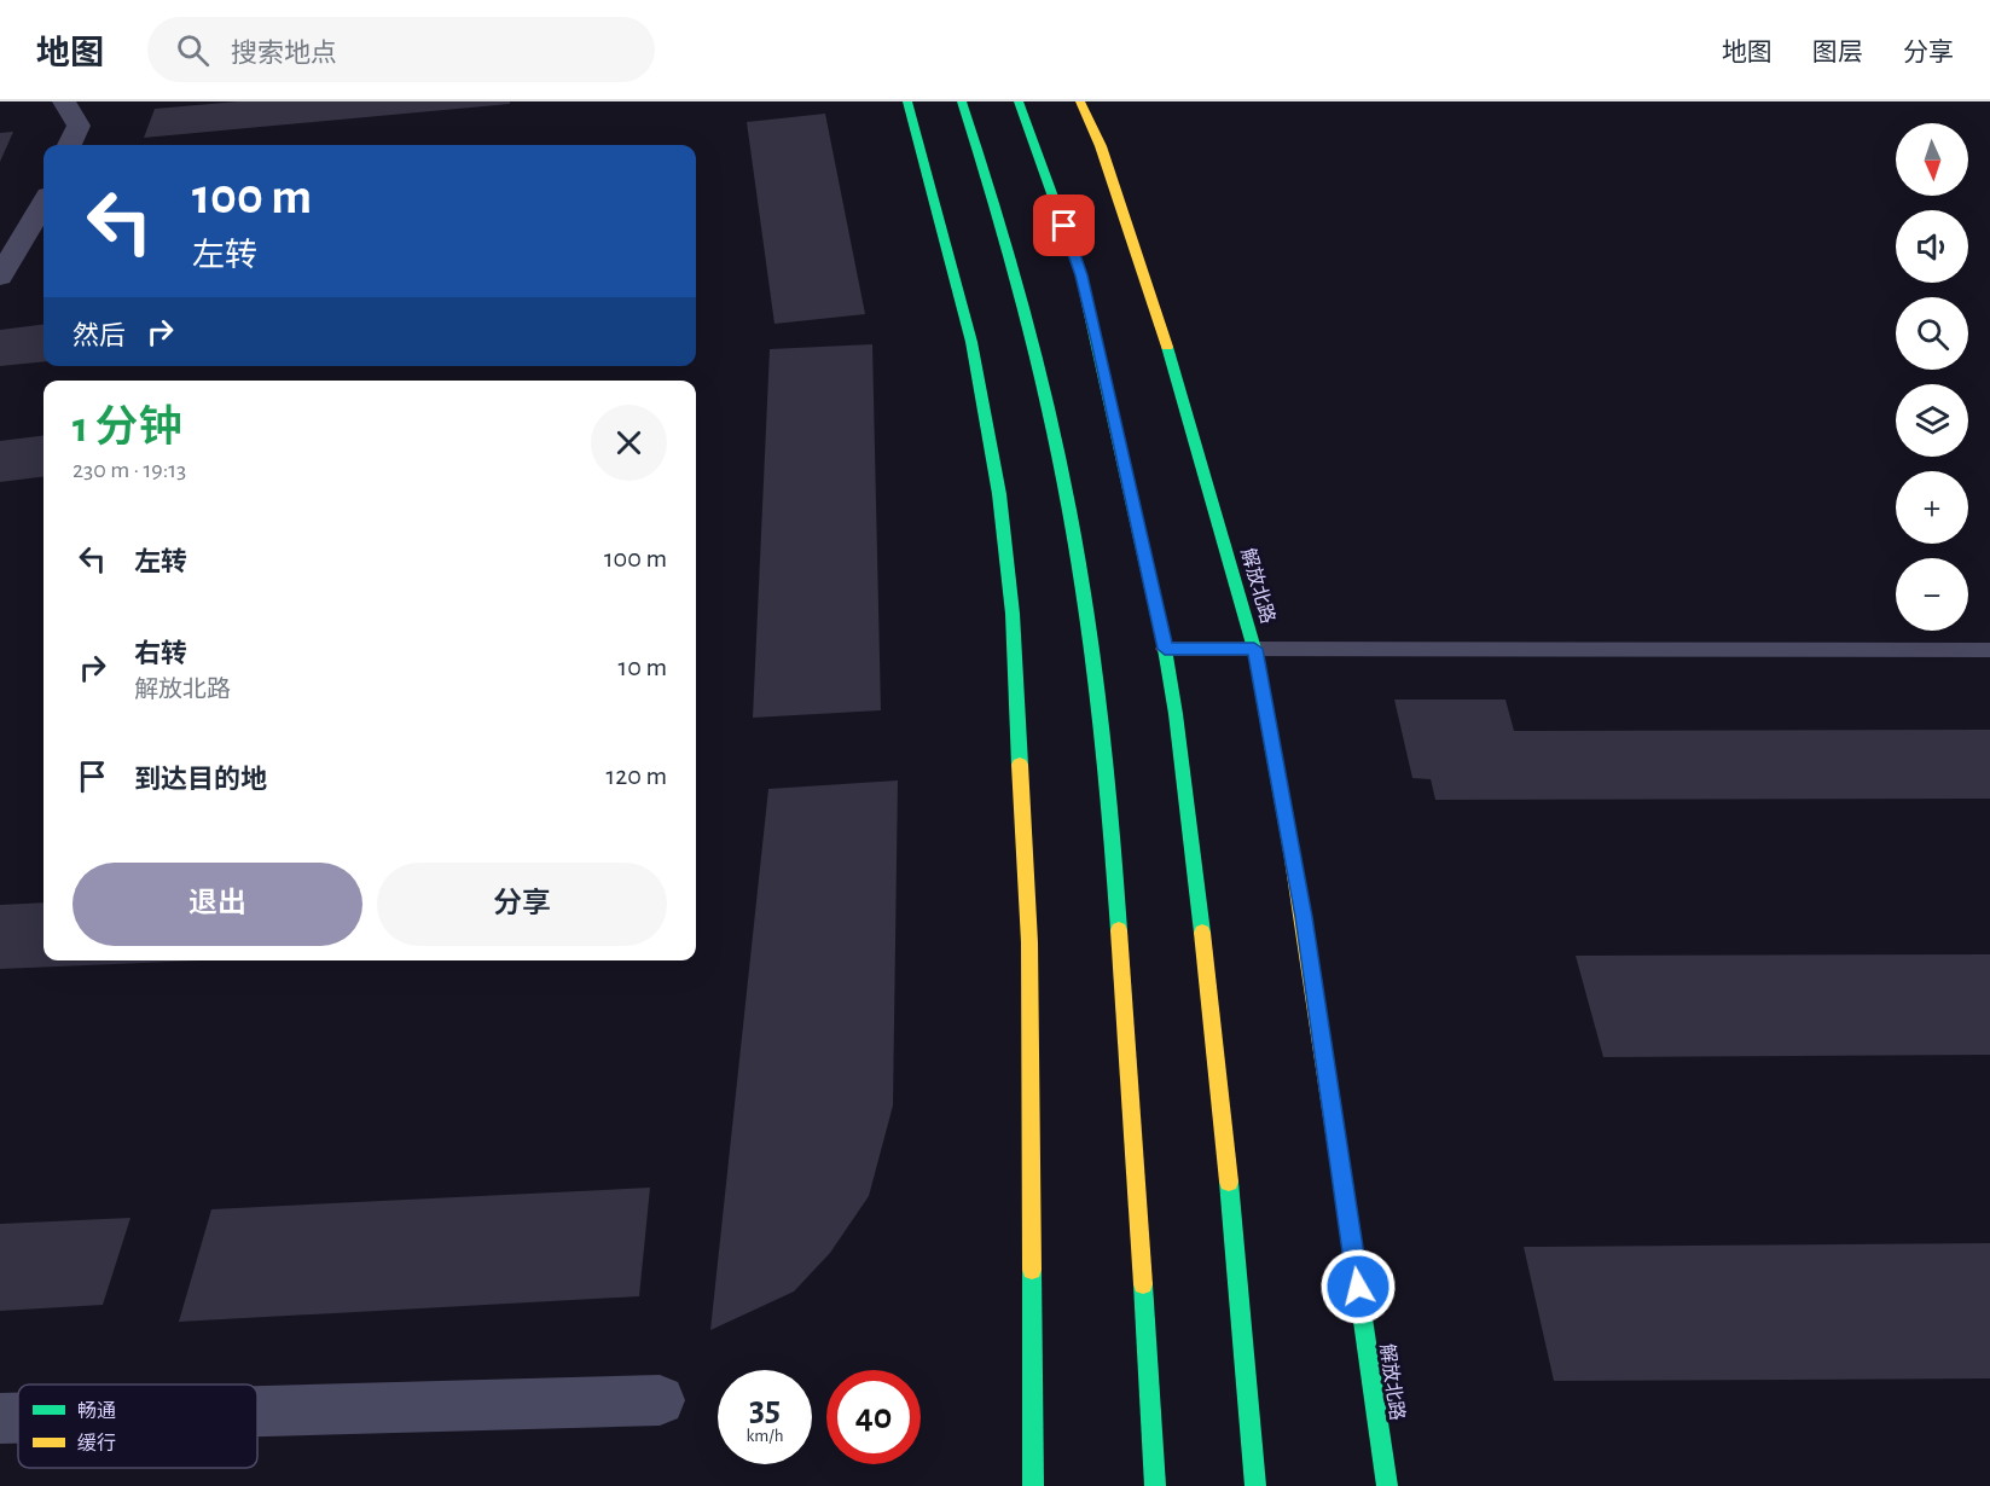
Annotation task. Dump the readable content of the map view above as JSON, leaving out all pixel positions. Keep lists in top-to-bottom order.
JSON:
{
  "streets": {
    "main road": ["解放北路"]
  },
  "legend": ["畅通", "缓行"],
  "north": "bottom",
  "page": {
    "header": "地图",
    "search": "搜索地点",
    "nav": ["地图", "图层", "分享"],
    "map_buttons": ["+", "−"],
    "turn": ["100 m", "左转"],
    "then": "然后",
    "heading": ["1 分钟", "230 m · 19:13"],
    "list": [
      {
        "name": "左转",
        "value": "100 m"
      },
      {
        "name": "右转",
        "note": "解放北路",
        "value": "10 m"
      },
      {
        "name": "到达目的地",
        "value": "120 m"
      }
    ],
    "buttons": ["退出", "分享"],
    "speed": "35 km/h",
    "limit": "40"
  }
}
